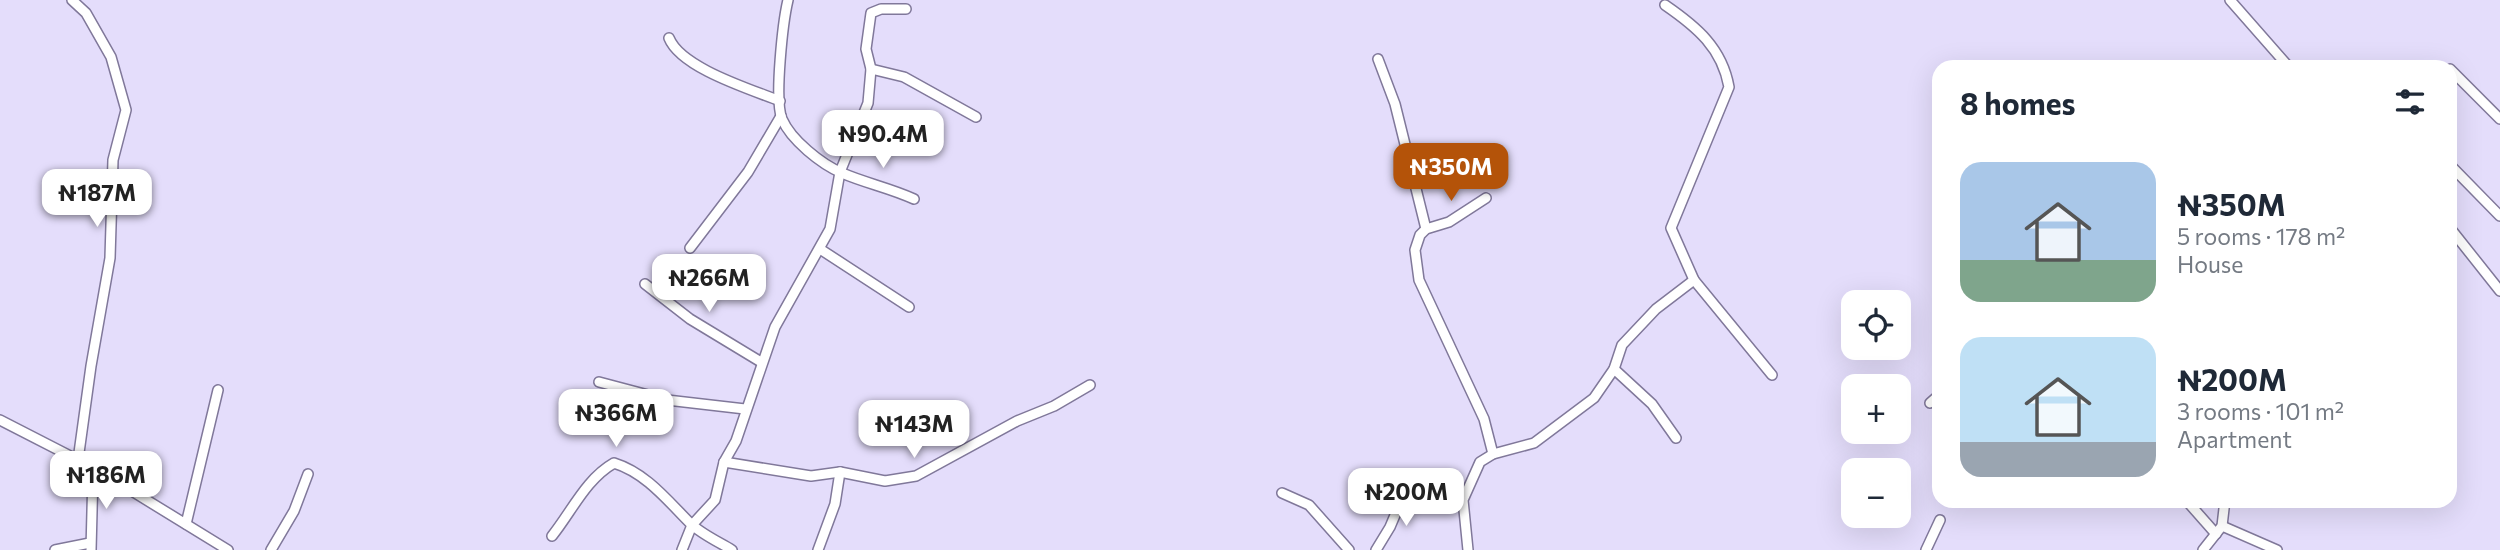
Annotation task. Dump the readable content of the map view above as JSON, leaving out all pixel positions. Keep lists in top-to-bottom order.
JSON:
{
  "page": {
    "heading": "8 homes",
    "price": [
      "₦90.4M",
      "₦350M",
      "₦187M",
      "₦266M",
      "₦366M",
      "₦143M",
      "₦186M",
      "₦200M"
    ],
    "list": [
      {
        "name": "₦350M",
        "note": "5 rooms · 178 m² · House"
      },
      {
        "name": "₦200M",
        "note": "3 rooms · 101 m² · Apartment"
      }
    ],
    "map_buttons": ["+", "−"]
  }
}
